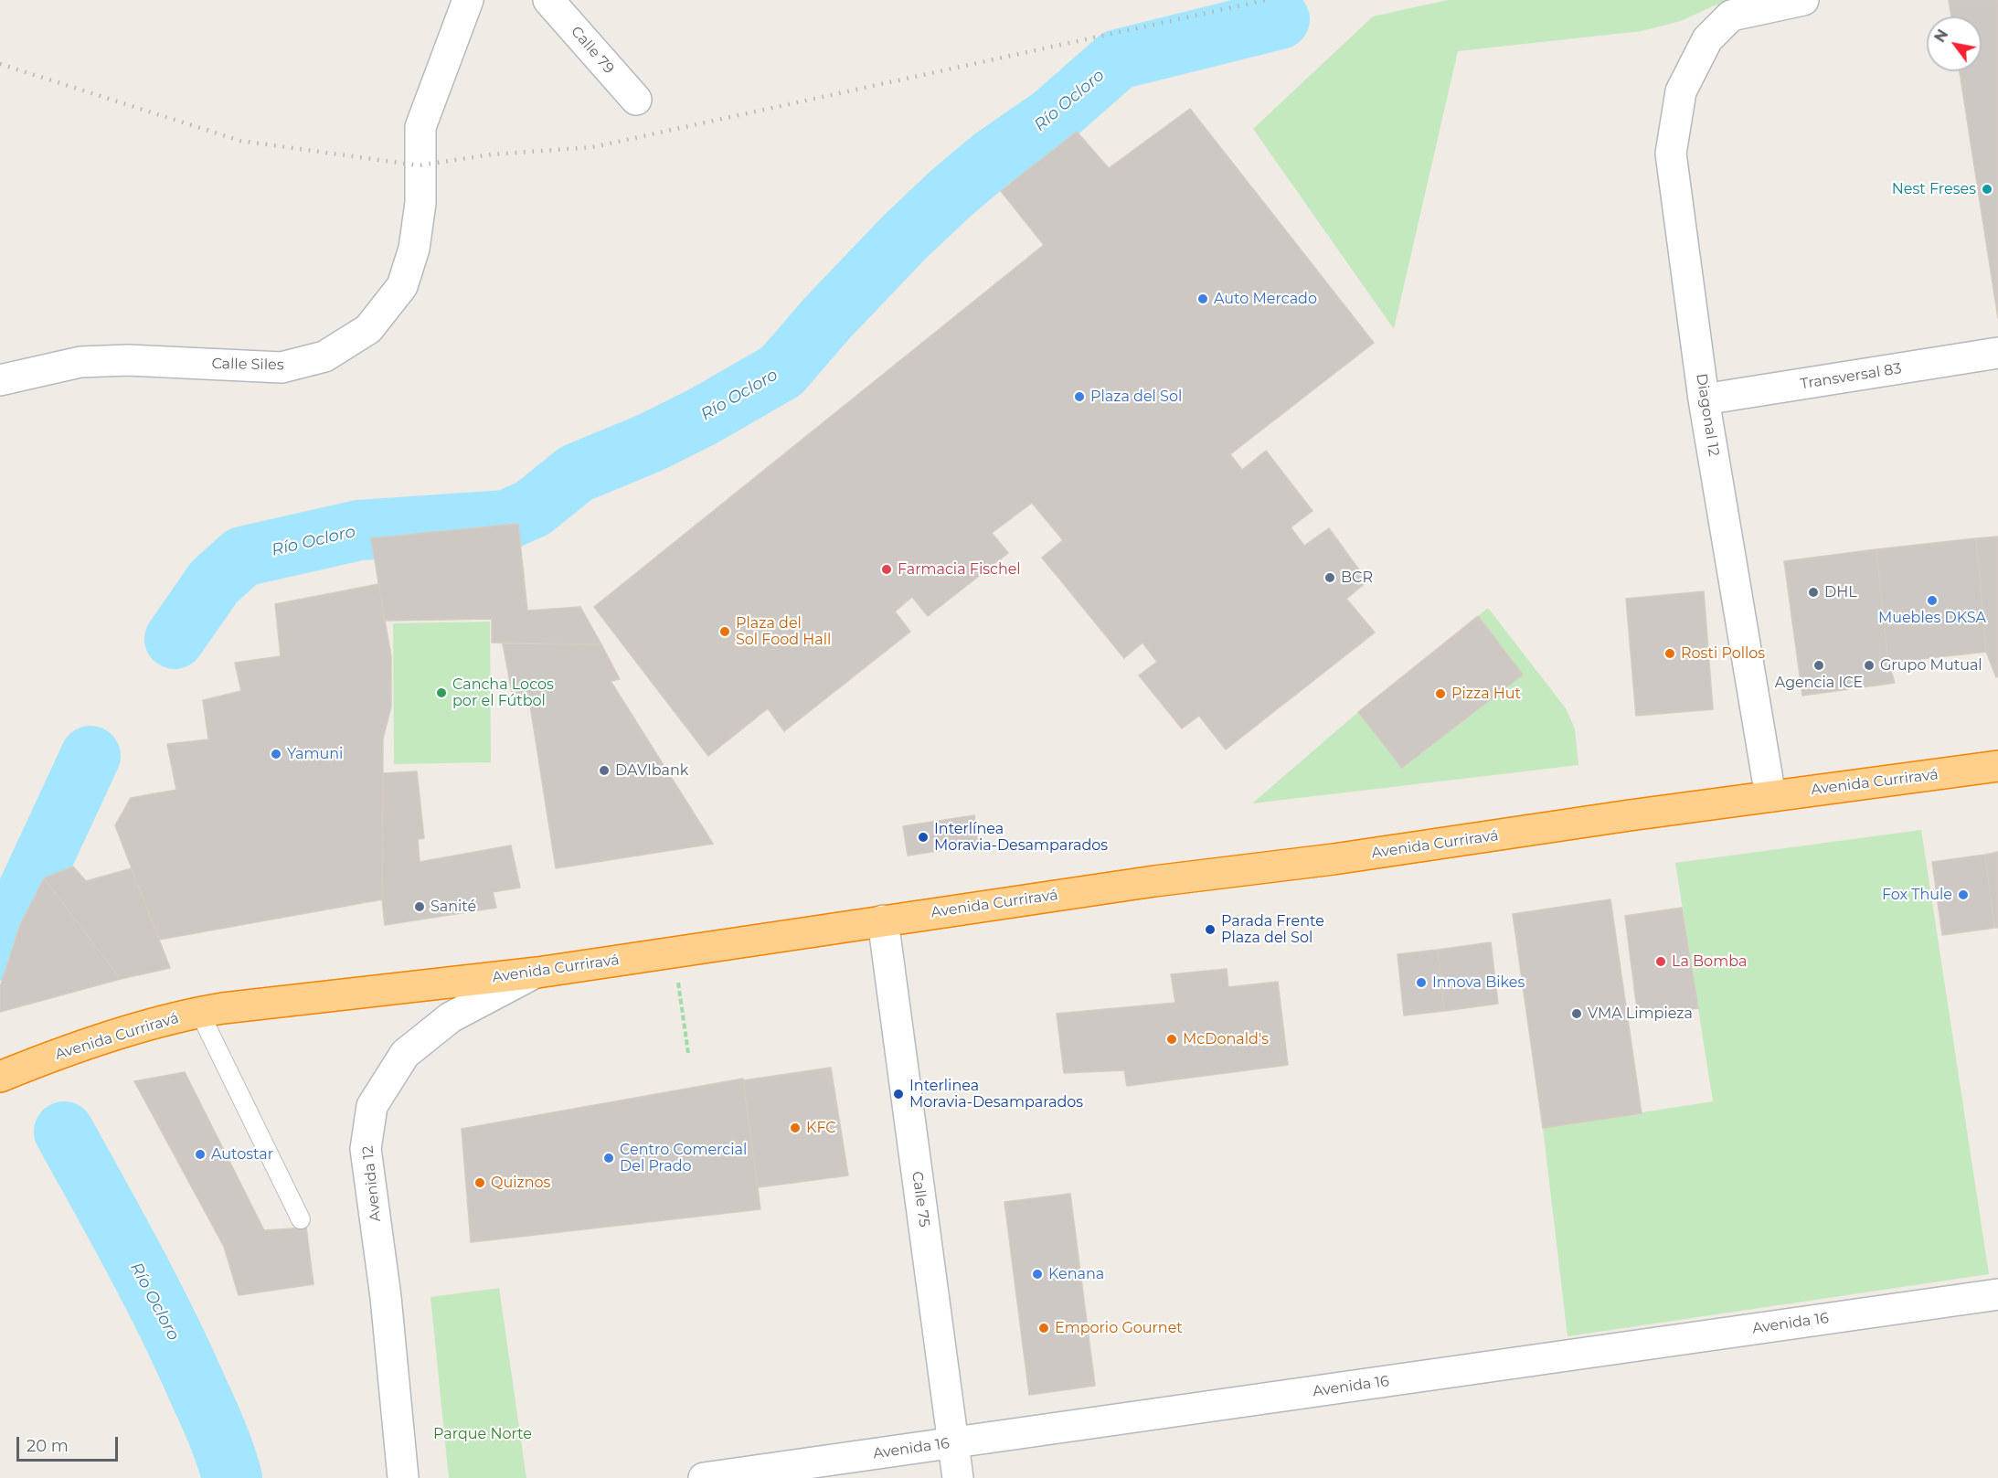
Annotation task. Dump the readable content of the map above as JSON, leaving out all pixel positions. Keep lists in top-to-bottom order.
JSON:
{
  "streets": {
    "highway": ["Avenida Curriravá"],
    "street": [
      "Calle 79",
      "Calle Siles",
      "Transversal 83",
      "Diagonal 12",
      "Avenida 12",
      "Calle 75",
      "Avenida 16"
    ]
  },
  "crossings": [
    ["Transversal 83", "Diagonal 12"],
    ["Diagonal 12", "Avenida Curriravá"],
    ["Avenida Curriravá", "Avenida 12"],
    ["Avenida Curriravá", "Calle 75"],
    ["Calle 75", "Avenida 16"]
  ],
  "water": ["Río Ocloro"],
  "parks": ["Parque Norte"],
  "places": [
    "Nest Freses",
    "Auto Mercado",
    "Plaza del Sol",
    "Farmacia Fischel",
    "BCR",
    "DHL",
    "Muebles DKSA",
    "Plaza del Sol Food Hall",
    "Rosti Pollos",
    "Agencia ICE",
    "Grupo Mutual",
    "Cancha Locos por el Fútbol",
    "Pizza Hut",
    "Yamuni",
    "DAVIbank",
    "Interlínea Moravia-Desamparados",
    "Fox Thule",
    "Sanité",
    "Parada Frente Plaza del Sol",
    "La Bomba",
    "Innova Bikes",
    "VMA Limpieza",
    "McDonald's",
    "Interlinea Moravia-Desamparados",
    "KFC",
    "Autostar",
    "Centro Comercial Del Prado",
    "Quiznos",
    "Kenana",
    "Emporio Gournet"
  ],
  "scale_bar": "20 m",
  "north": "top left"
}
